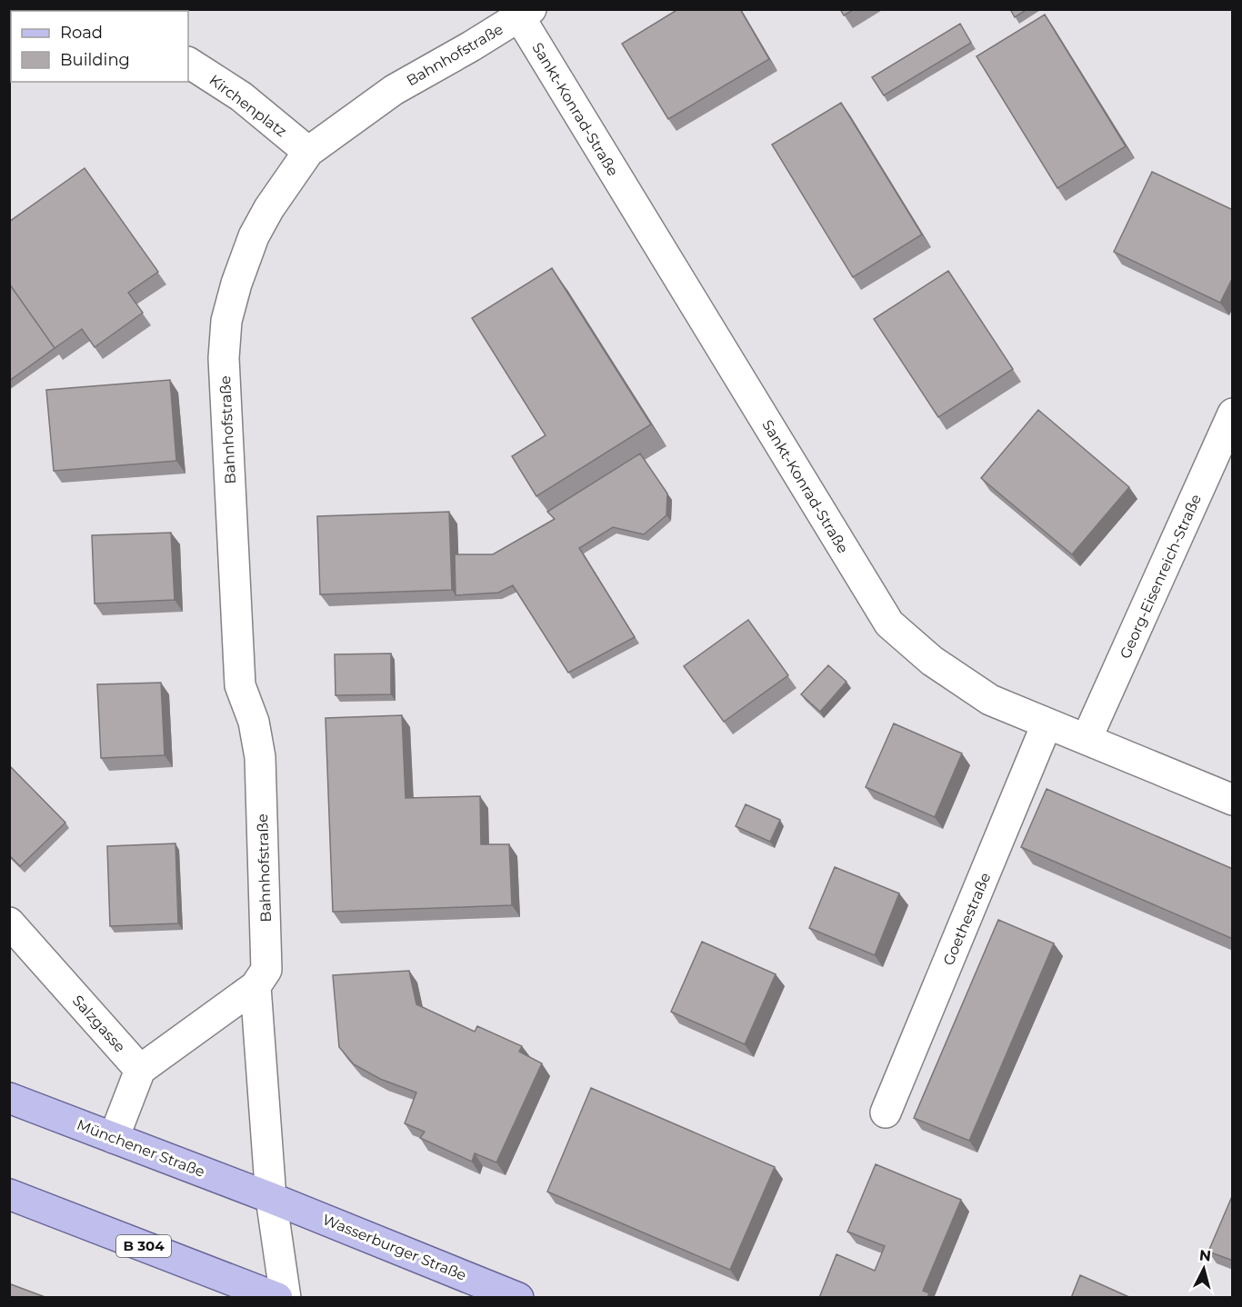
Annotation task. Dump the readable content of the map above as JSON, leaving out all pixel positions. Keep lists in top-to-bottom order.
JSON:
{
  "streets": {
    "main road": ["Münchener Straße", "B 304", "Wasserburger Straße"],
    "street": [
      "Bahnhofstraße",
      "Kirchenplatz",
      "Sankt-Konrad-Straße",
      "Georg-Eisenreich-Straße",
      "Goethestraße",
      "Salzgasse"
    ]
  },
  "crossings": [
    ["Bahnhofstraße", "Kirchenplatz"],
    ["Bahnhofstraße", "Sankt-Konrad-Straße"],
    ["Bahnhofstraße", "Münchener Straße"],
    ["Bahnhofstraße", "Wasserburger Straße"],
    ["Sankt-Konrad-Straße", "Georg-Eisenreich-Straße"],
    ["Sankt-Konrad-Straße", "Goethestraße"],
    ["Münchener Straße", "Wasserburger Straße"]
  ],
  "legend": ["Road", "Building"],
  "north": "top"
}
